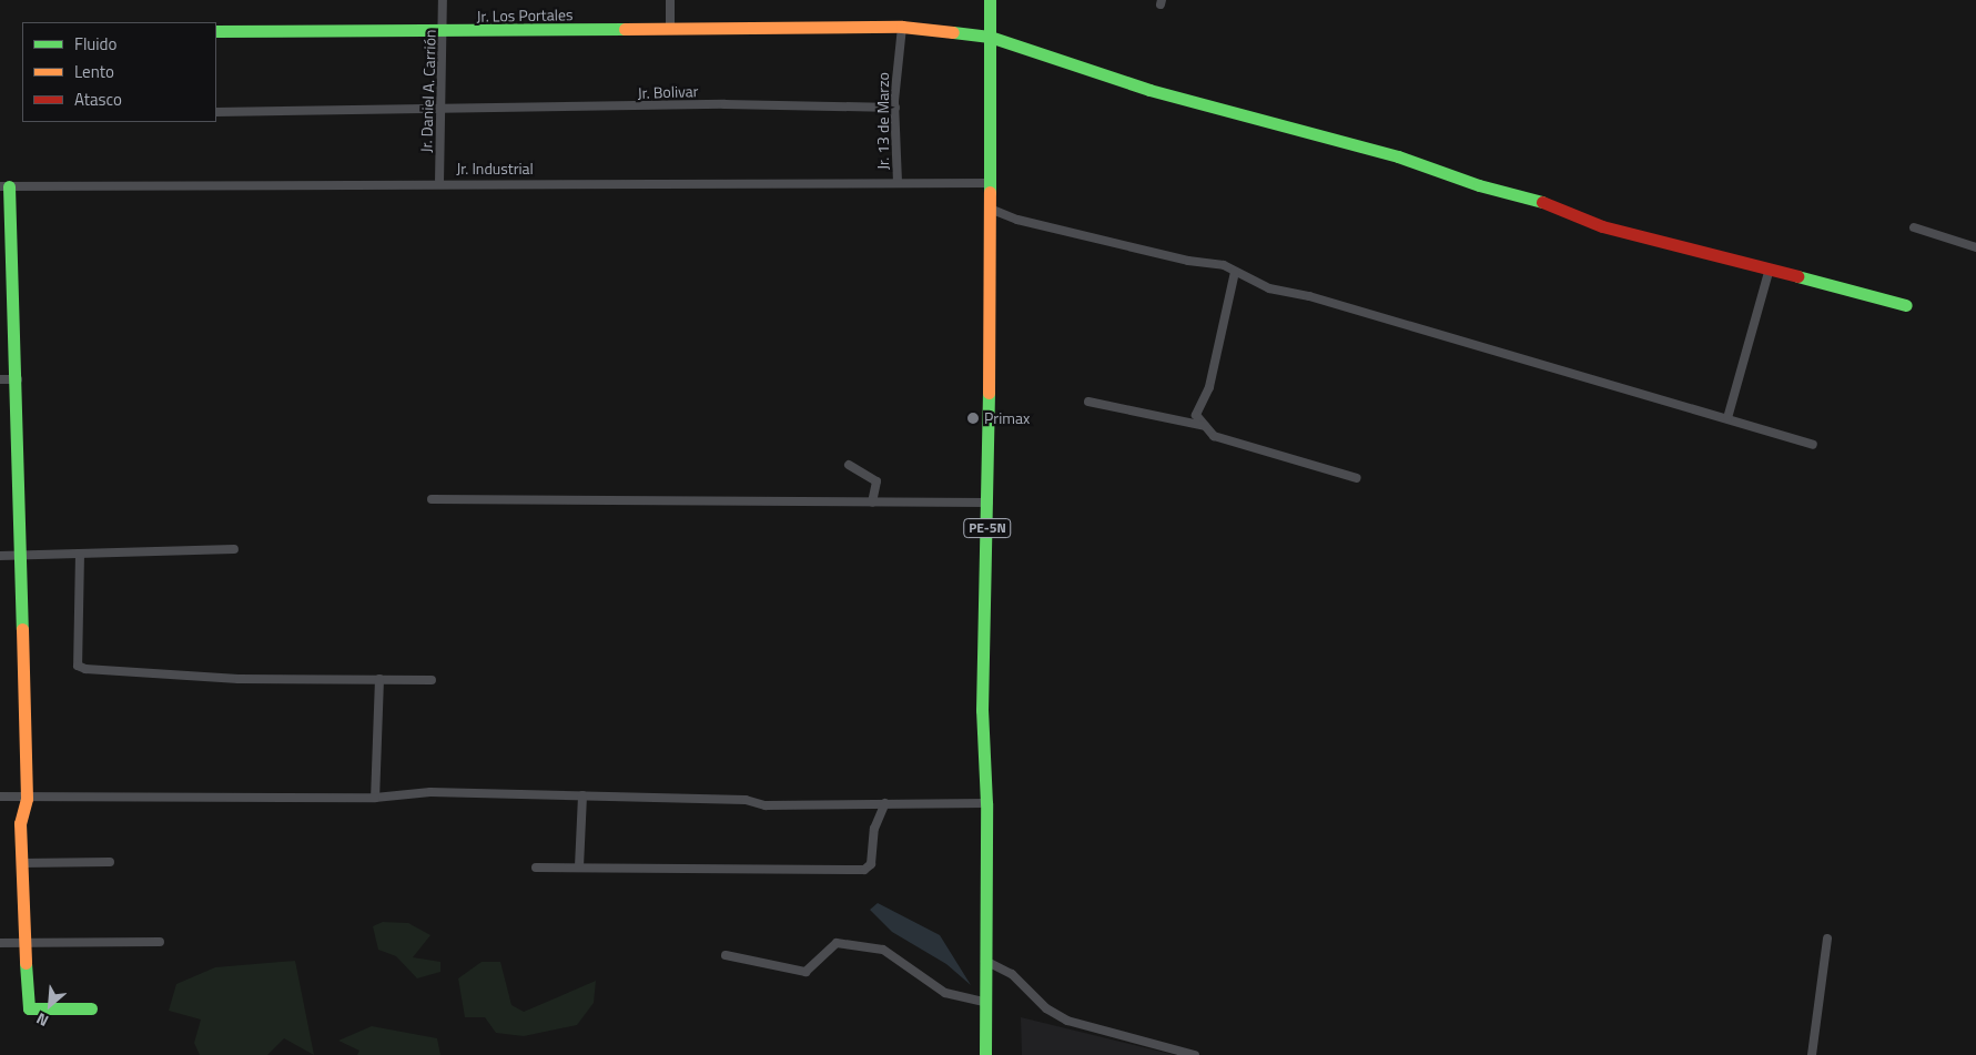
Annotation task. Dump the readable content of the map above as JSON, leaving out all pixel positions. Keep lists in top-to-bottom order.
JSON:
{
  "streets": {
    "main road": ["Jr. Los Portales", "PE-5N"],
    "street": [
      "Jr. Daniel A. Carrión",
      "Jr. Bolivar",
      "Jr. 13 de Marzo",
      "Jr. Industrial"
    ]
  },
  "crossings": [
    ["Jr. Los Portales", "Jr. Daniel A. Carrión"],
    ["Jr. Los Portales", "Jr. 13 de Marzo"],
    ["Jr. Los Portales", "PE-5N"],
    ["Jr. Daniel A. Carrión", "Jr. Bolivar"],
    ["Jr. Daniel A. Carrión", "Jr. Industrial"],
    ["Jr. Bolivar", "Jr. 13 de Marzo"],
    ["Jr. 13 de Marzo", "Jr. Industrial"],
    ["Jr. Industrial", "PE-5N"]
  ],
  "places": ["Primax"],
  "legend": ["Fluido", "Lento", "Atasco"],
  "north": "bottom left"
}
